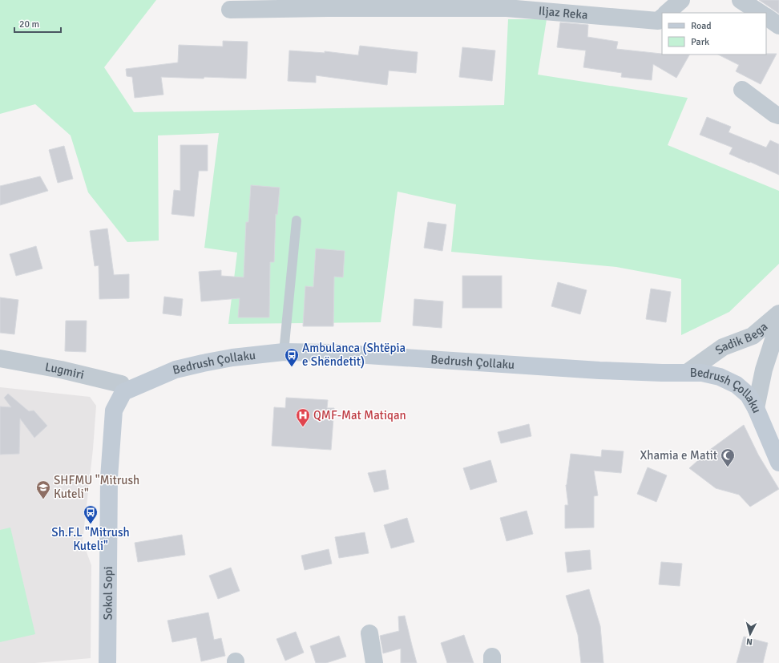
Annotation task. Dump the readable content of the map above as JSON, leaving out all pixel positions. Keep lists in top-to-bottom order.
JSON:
{
  "streets": {
    "street": [
      "Iljaz Reka",
      "Sadik Bega",
      "Bedrush Çollaku",
      "Lugmiri",
      "Sokol Sopi"
    ]
  },
  "crossings": [
    ["Sadik Bega", "Bedrush Çollaku"],
    ["Bedrush Çollaku", "Lugmiri"],
    ["Bedrush Çollaku", "Sokol Sopi"],
    ["Lugmiri", "Sokol Sopi"]
  ],
  "places": {
    "bus stop": ["Ambulanca (Shtëpia e Shëndetit)", "Sh.F.L \"Mitrush Kuteli\""],
    "hospital": ["QMF-Mat Matiqan"],
    "mosque": ["Xhamia e Matit"],
    "school or university": ["SHFMU \"Mitrush Kuteli\""]
  },
  "legend": ["Road", "Park"],
  "scale_bar": "20 m",
  "north": "bottom"
}
